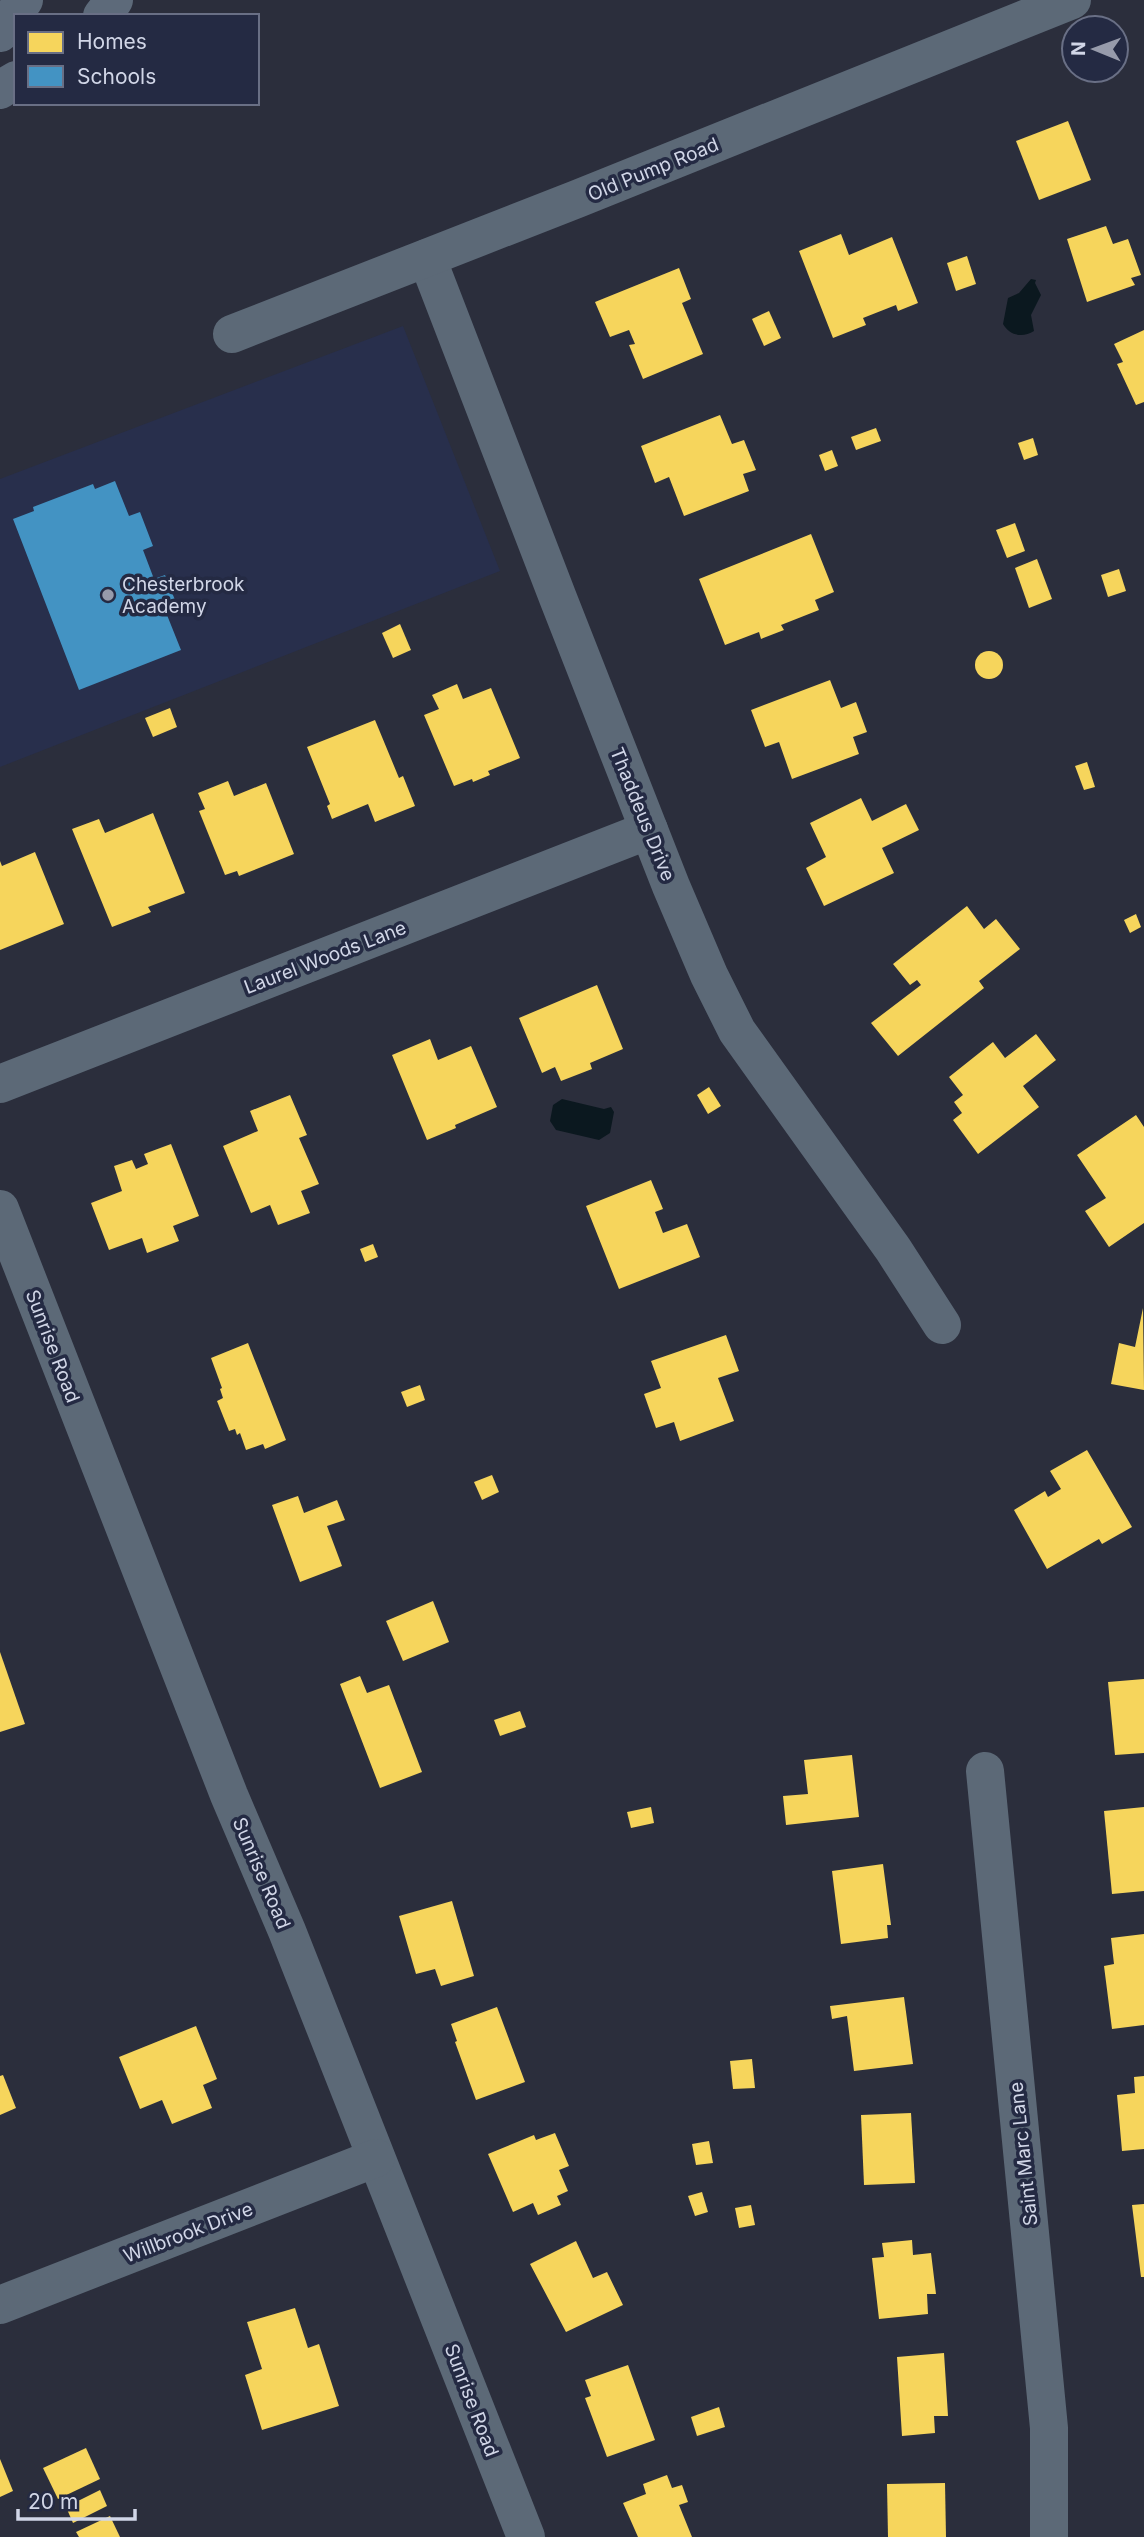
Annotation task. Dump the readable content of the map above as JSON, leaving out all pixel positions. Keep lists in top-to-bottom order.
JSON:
{
  "streets": {
    "street": [
      "Old Pump Road",
      "Thaddeus Drive",
      "Laurel Woods Lane",
      "Sunrise Road",
      "Saint Marc Lane",
      "Willbrook Drive"
    ]
  },
  "crossings": [
    ["Old Pump Road", "Thaddeus Drive"],
    ["Thaddeus Drive", "Laurel Woods Lane"],
    ["Sunrise Road", "Willbrook Drive"]
  ],
  "places": ["Chesterbrook Academy"],
  "legend": ["Homes", "Schools"],
  "scale_bar": "20 m",
  "north": "left"
}
